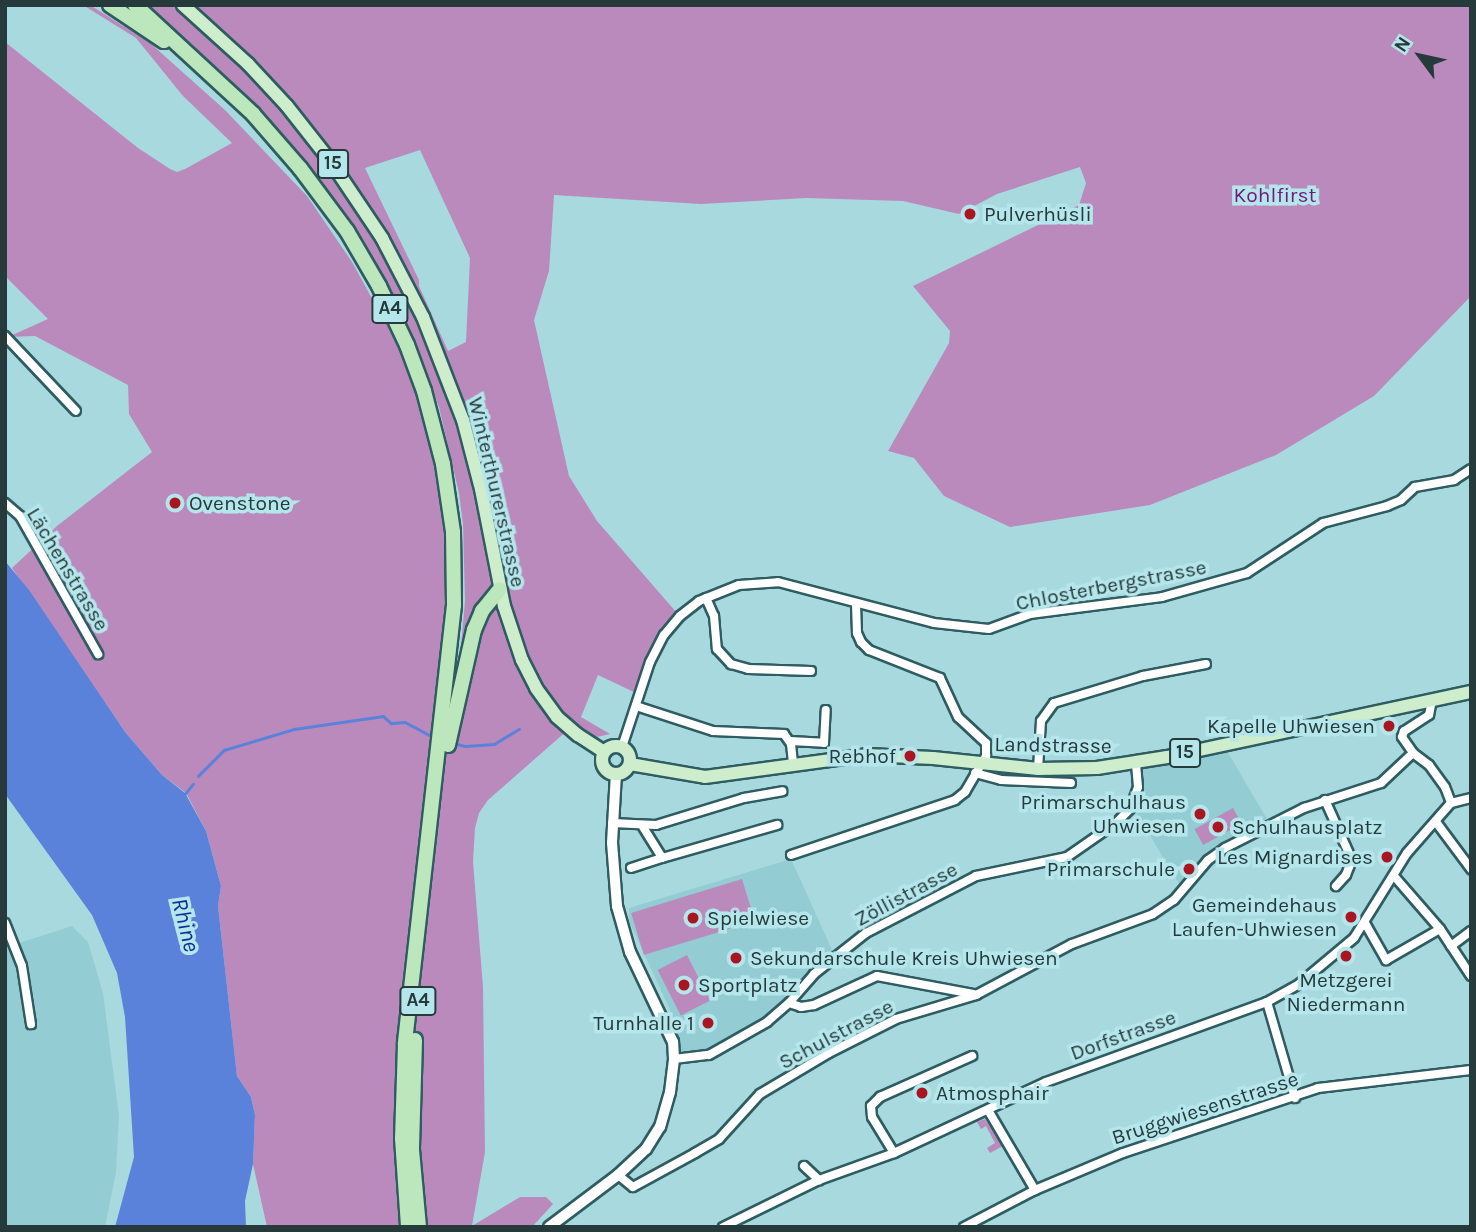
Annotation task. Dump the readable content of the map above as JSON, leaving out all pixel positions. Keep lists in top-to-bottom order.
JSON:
{
  "streets": {
    "highway": ["A4"],
    "main road": ["15", "Winterthurerstrasse", "Landstrasse"],
    "street": [
      "Lächenstrasse",
      "Chlosterbergstrasse",
      "Zöllistrasse",
      "Schulstrasse",
      "Dorfstrasse",
      "Bruggwiesenstrasse"
    ]
  },
  "crossings": [
    ["Winterthurerstrasse", "Chlosterbergstrasse"],
    ["Winterthurerstrasse", "Landstrasse"],
    ["Chlosterbergstrasse", "Landstrasse"],
    ["Landstrasse", "Zöllistrasse"]
  ],
  "water": ["Rhine"],
  "parks": ["Kohlfirst"],
  "places": [
    "Pulverhüsli",
    "Ovenstone",
    "Kapelle Uhwiesen",
    "Rebhof",
    "Primarschulhaus Uhwiesen",
    "Schulhausplatz",
    "Les Mignardises",
    "Primarschule",
    "Gemeindehaus Laufen-Uhwiesen",
    "Spielwiese",
    "Metzgerei Niedermann",
    "Sekundarschule Kreis Uhwiesen",
    "Sportplatz",
    "Turnhalle 1",
    "Atmosphair"
  ],
  "north": "top left"
}
